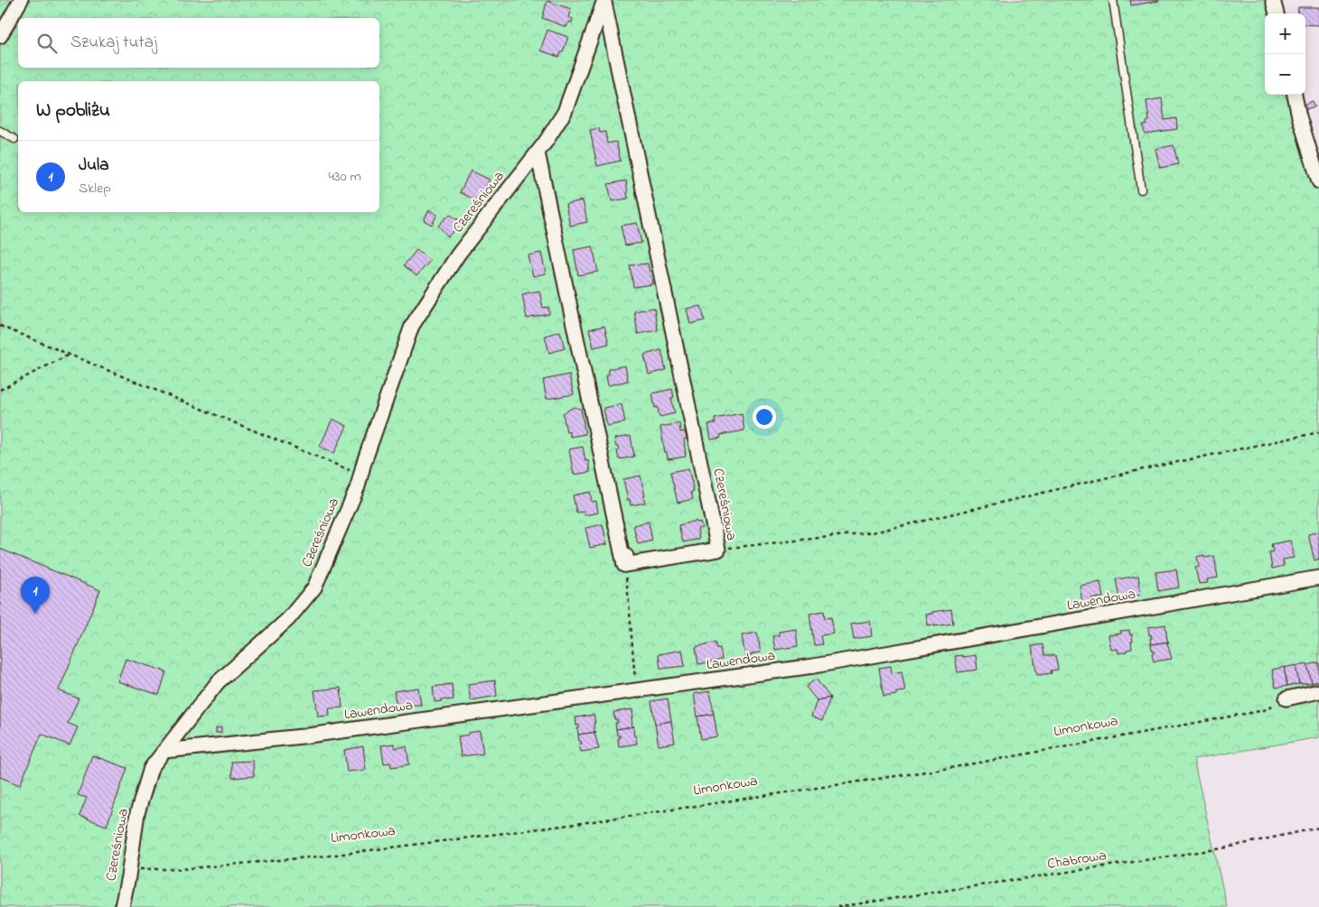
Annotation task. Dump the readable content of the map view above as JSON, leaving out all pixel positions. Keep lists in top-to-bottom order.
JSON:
{
  "streets": {
    "street": ["Czereśniowa", "Lawendowa"],
    "path": ["Limonkowa", "Chabrowa"]
  },
  "crossings": [
    ["Czereśniowa", "Lawendowa"],
    ["Czereśniowa", "Limonkowa"]
  ],
  "page": {
    "map_buttons": ["+", "−"],
    "search": "Szukaj tutaj",
    "heading": "W pobliżu",
    "list": [
      {
        "mark": "1",
        "name": "Jula",
        "note": "Sklep",
        "value": "430 m"
      }
    ],
    "pins": "1"
  }
}
